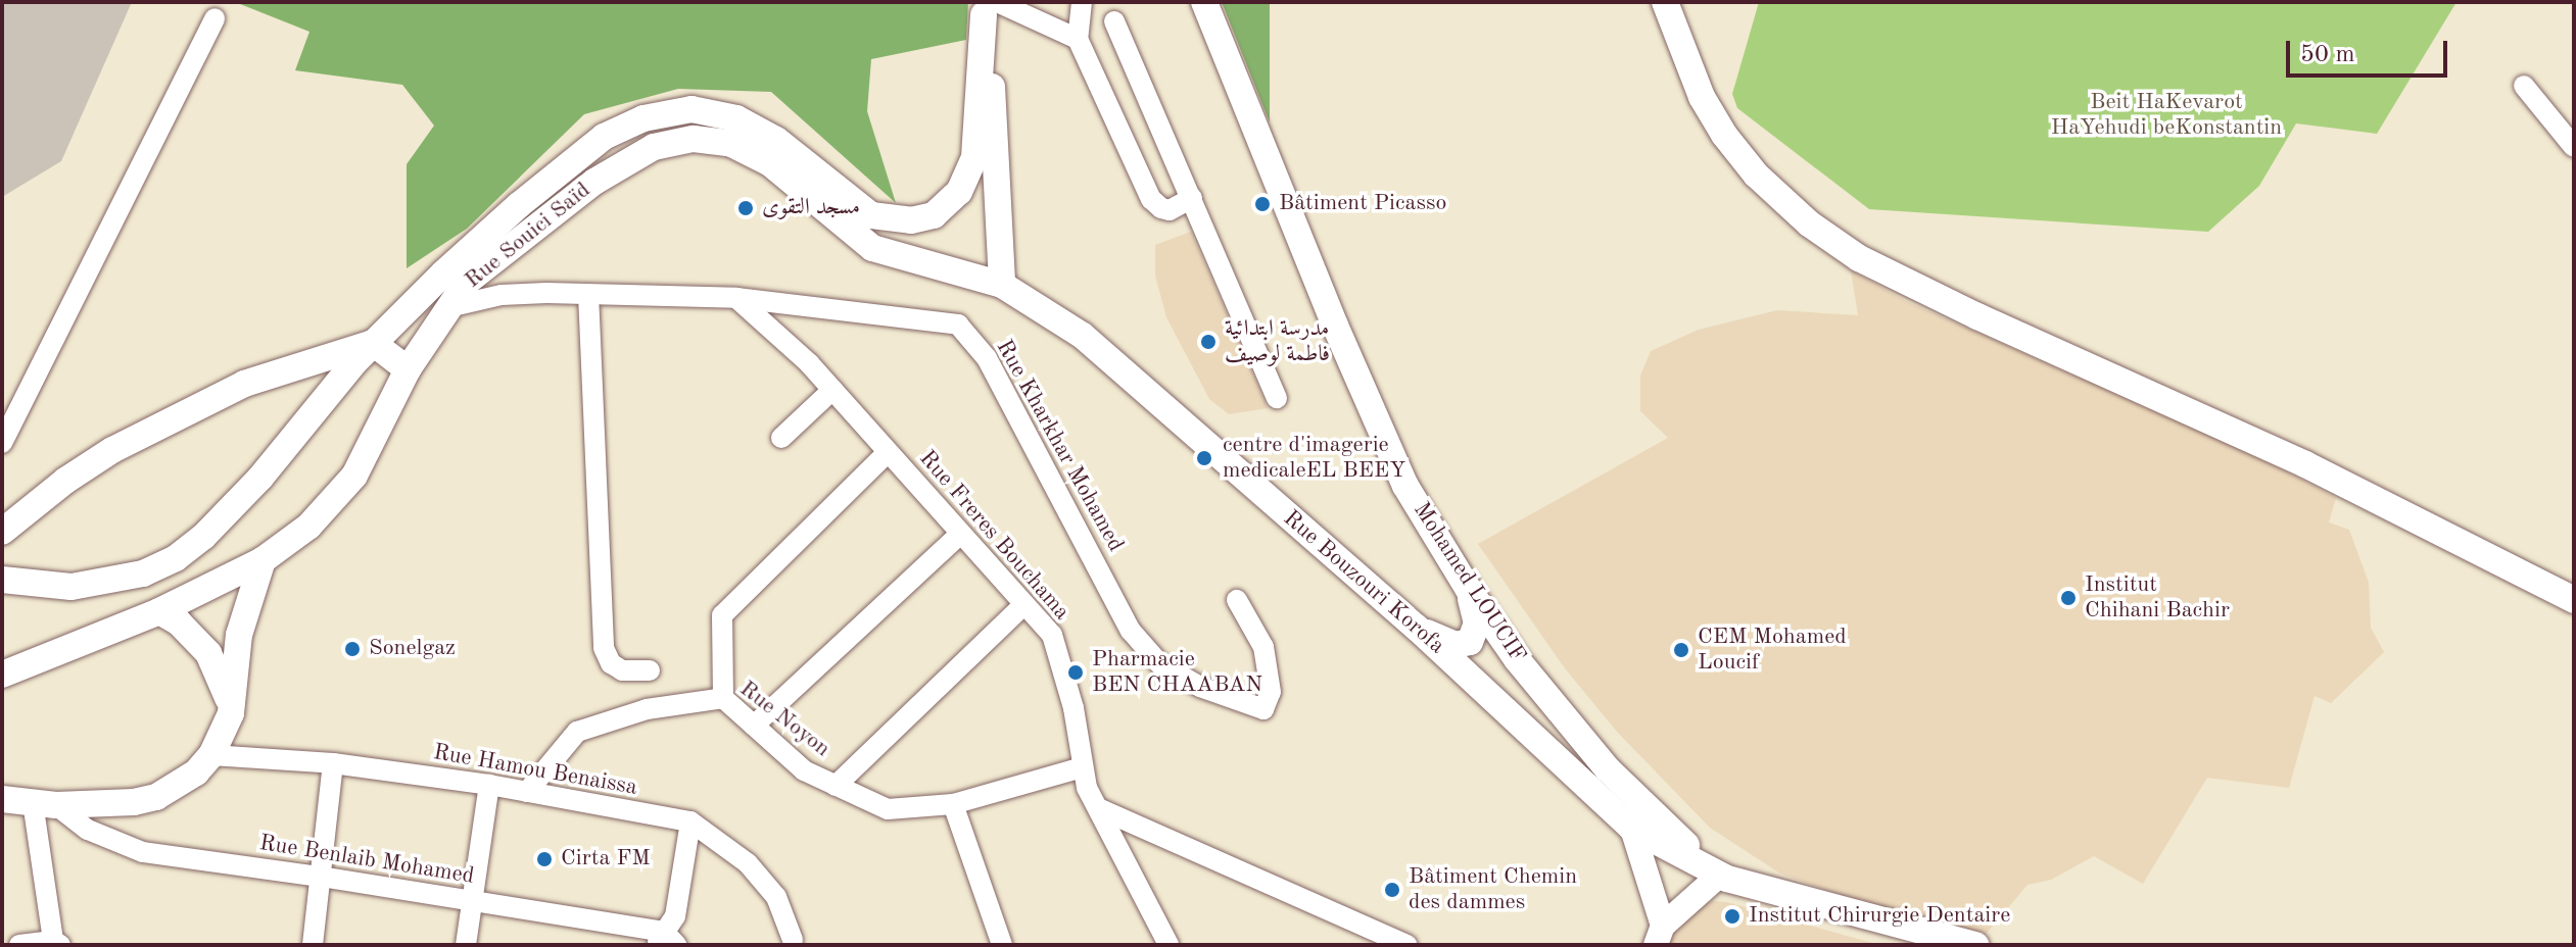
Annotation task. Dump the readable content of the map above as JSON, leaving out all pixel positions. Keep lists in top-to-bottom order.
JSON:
{
  "streets": {
    "main road": ["Rue Souici Saïd", "Rue Bouzouri Korofa", "Mohamed LOUCIF"],
    "street": [
      "Rue Kharkhar Mohamed",
      "Rue Freres Bouchama",
      "Rue Noyon",
      "Rue Hamou Benaissa",
      "Rue Benlaib Mohamed"
    ]
  },
  "crossings": [
    ["Rue Souici Saïd", "Rue Kharkhar Mohamed"],
    ["Rue Souici Saïd", "Rue Bouzouri Korofa"],
    ["Rue Kharkhar Mohamed", "Rue Freres Bouchama"],
    ["Rue Freres Bouchama", "Rue Noyon"],
    ["Rue Bouzouri Korofa", "Mohamed LOUCIF"],
    ["Rue Noyon", "Rue Hamou Benaissa"]
  ],
  "parks": ["Beit HaKevarot HaYehudi beKonstantin"],
  "places": [
    "Bâtiment Picasso",
    "مسجد التقوى",
    "مدرسة ابتدائية فاطمة لوصيف",
    "centre d'imagerie medicaleEL BEEY",
    "Institut Chihani Bachir",
    "Sonelgaz",
    "CEM Mohamed Loucif",
    "Pharmacie BEN CHAABAN",
    "Cirta FM",
    "Bâtiment Chemin des dammes",
    "Institut Chirurgie Dentaire"
  ],
  "scale_bar": "50 m"
}
